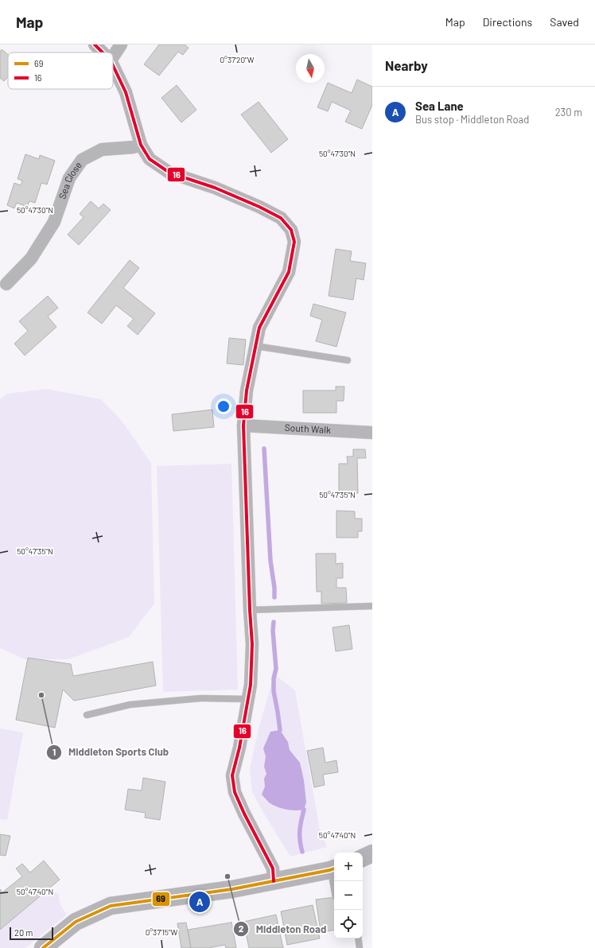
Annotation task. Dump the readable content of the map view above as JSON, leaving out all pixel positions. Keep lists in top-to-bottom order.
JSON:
{
  "streets": {
    "street": ["Sea Close", "South Walk"]
  },
  "places": ["Middleton Sports Club", "Middleton Road"],
  "lines": ["transit line 16", "transit line 69"],
  "legend": ["69", "16"],
  "scale_bar": "20 m",
  "north": "bottom",
  "page": {
    "header": "Map",
    "nav": ["Map", "Directions", "Saved"],
    "heading": "Nearby",
    "list": [
      {
        "mark": "A",
        "name": "Sea Lane",
        "note": "Bus stop · Middleton Road",
        "value": "230 m"
      }
    ],
    "map_buttons": ["+", "−"],
    "pins": "A",
    "scale": "20 m"
  },
  "coordinates": [
    "0°37'20\"W",
    "50°47'30\"N",
    "50°47'35\"N",
    "50°47'40\"N",
    "0°37'15\"W"
  ]
}
